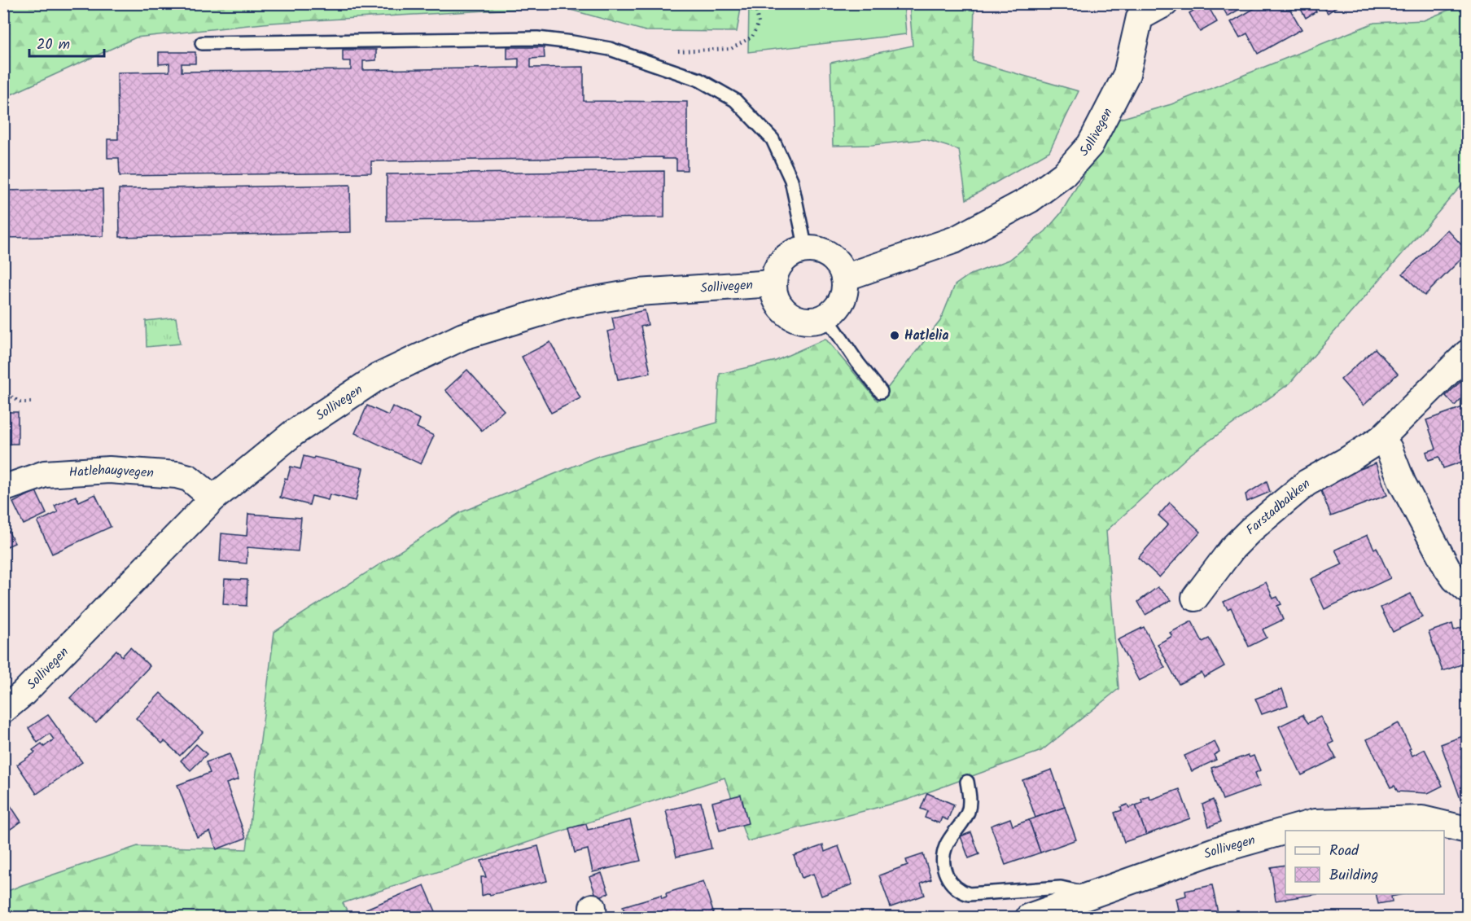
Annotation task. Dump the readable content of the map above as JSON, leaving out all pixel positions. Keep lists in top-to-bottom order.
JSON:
{
  "streets": {
    "street": ["Sollivegen", "Hatlehaugvegen", "Farstadbakken"]
  },
  "crossings": [
    ["Sollivegen", "Hatlehaugvegen"]
  ],
  "places": ["Hatlelia"],
  "legend": ["Road", "Building"],
  "scale_bar": "20 m"
}
